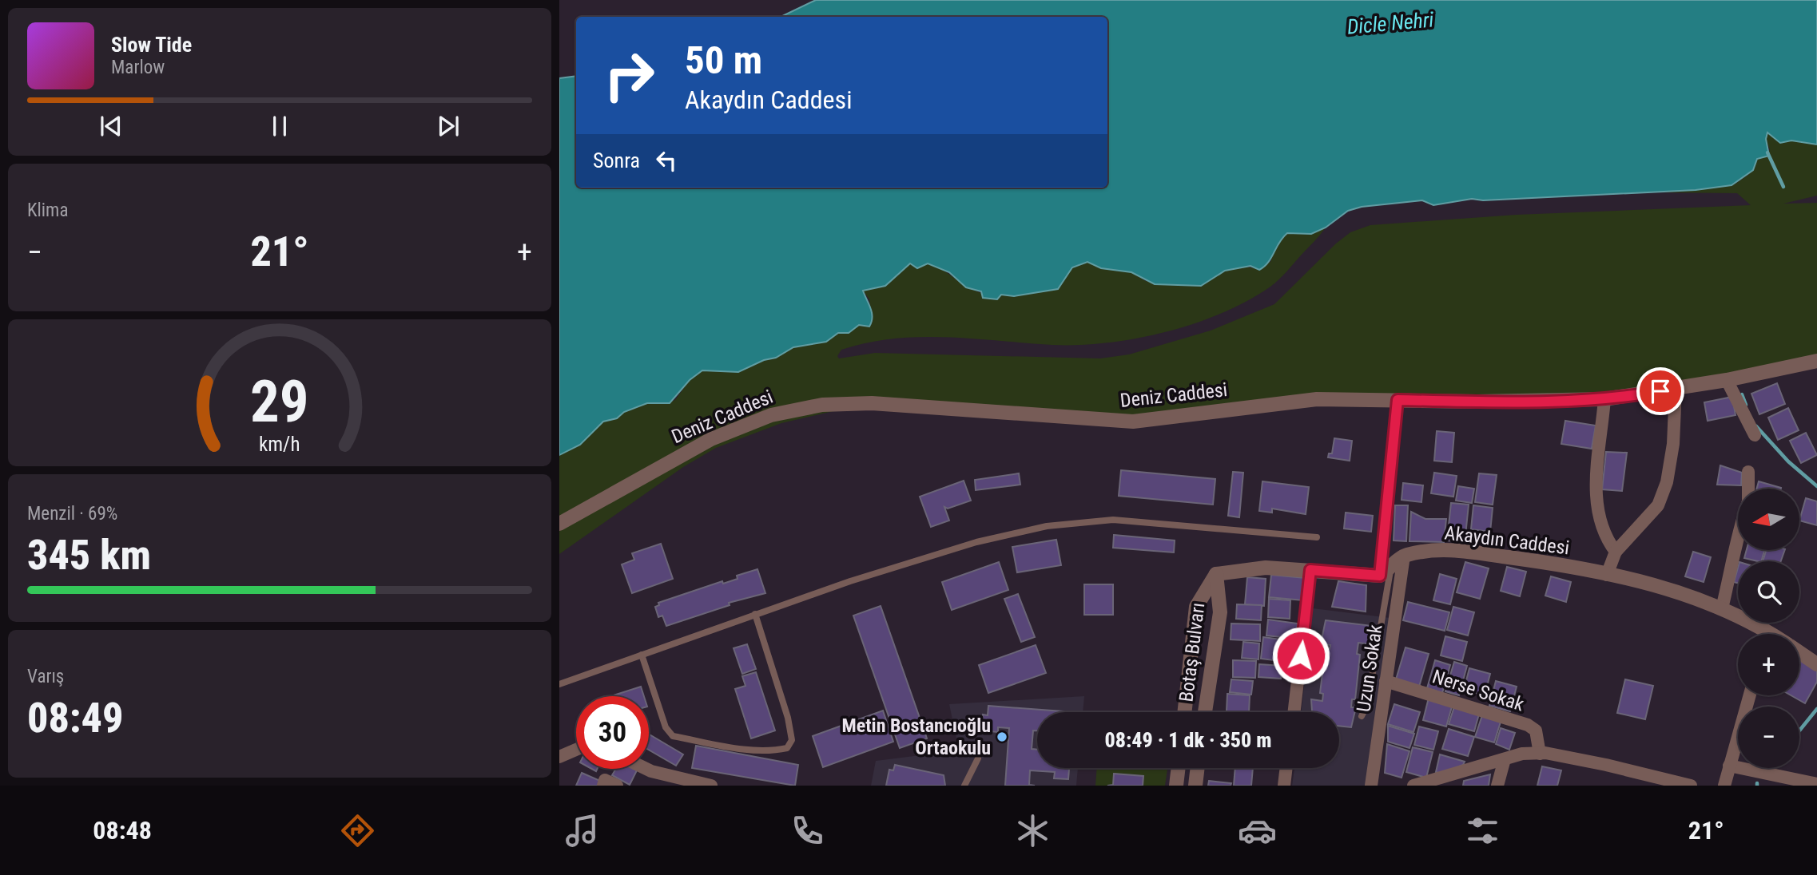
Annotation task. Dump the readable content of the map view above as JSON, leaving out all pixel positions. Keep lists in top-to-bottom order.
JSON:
{
  "streets": {
    "street": [
      "Deniz Caddesi",
      "Akaydın Caddesi",
      "Botaş Bulvarı",
      "Uzun Sokak",
      "Nerse Sokak"
    ]
  },
  "crossings": [
    ["Akaydın Caddesi", "Uzun Sokak"],
    ["Uzun Sokak", "Nerse Sokak"]
  ],
  "water": ["Dicle Nehri"],
  "places": ["Metin Bostancıoğlu Ortaokulu"],
  "north": "left",
  "page": {
    "turn": ["50 m", "Akaydın Caddesi"],
    "song": ["Slow Tide", "Marlow"],
    "then": "Sonra",
    "tile": [
      "Klima",
      ["Menzil · 69%", "345 km"],
      ["Varış", "08:49"]
    ],
    "heat": ["−", "21°", "+"],
    "map_buttons": ["+", "−"],
    "limit": "30",
    "trip": "08:49 · 1 dk · 350 m",
    "tabs": ["08:48", "21°"],
    "gauge": ["29", "km/h"]
  }
}
